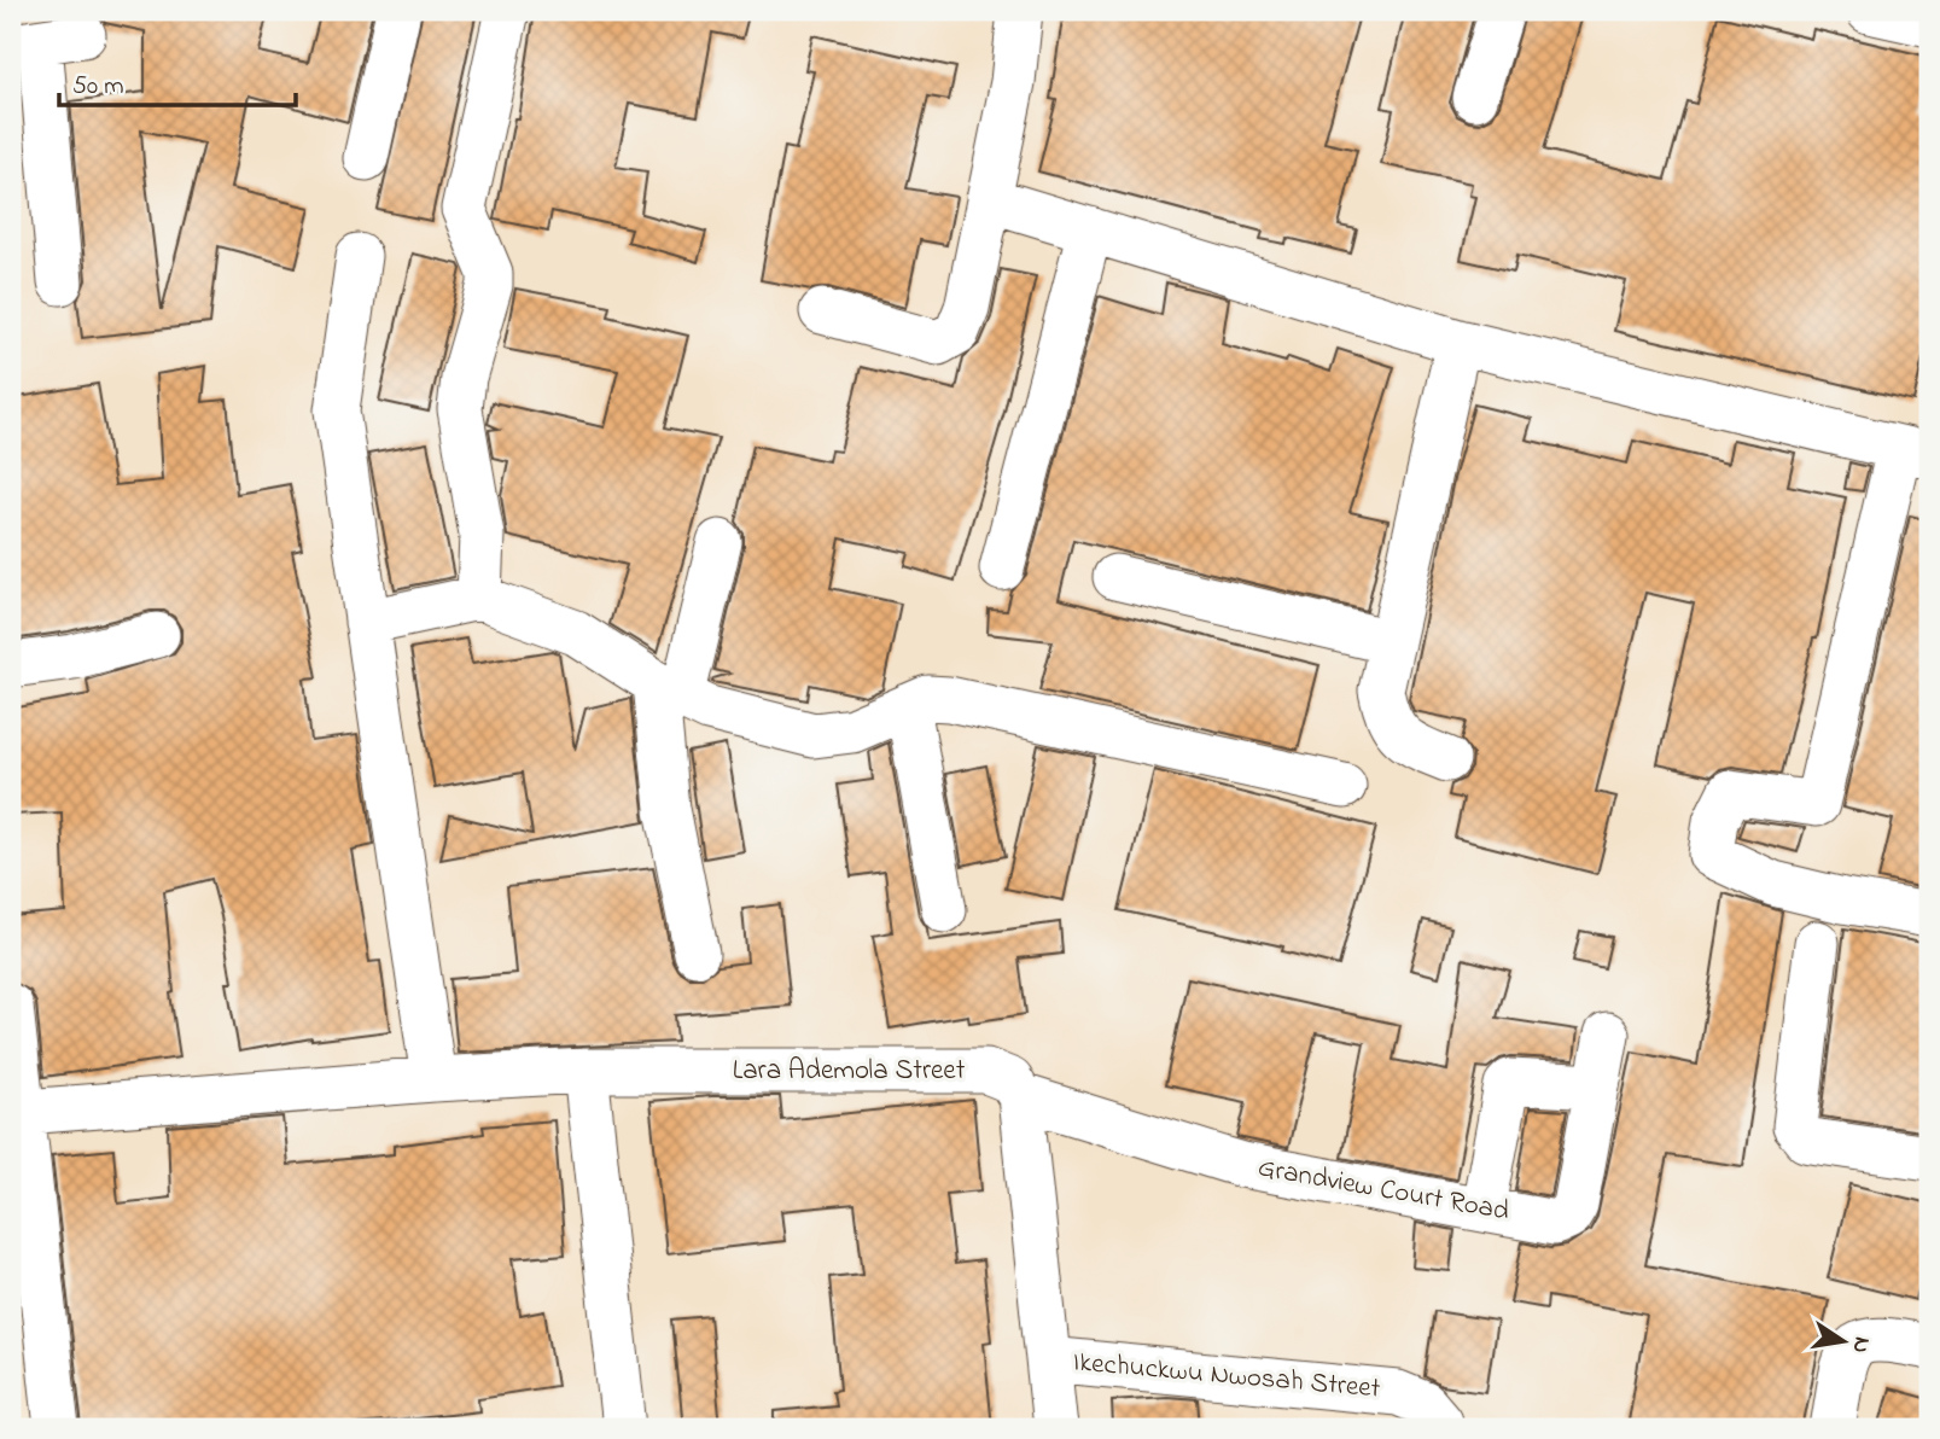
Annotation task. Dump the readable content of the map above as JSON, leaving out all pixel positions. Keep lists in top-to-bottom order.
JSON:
{
  "streets": {
    "street": ["Lara Ademola Street", "Grandview Court Road", "Ikechuckwu Nwosah Street"]
  },
  "crossings": [
    ["Lara Ademola Street", "Grandview Court Road"]
  ],
  "scale_bar": "50 m",
  "north": "right"
}
